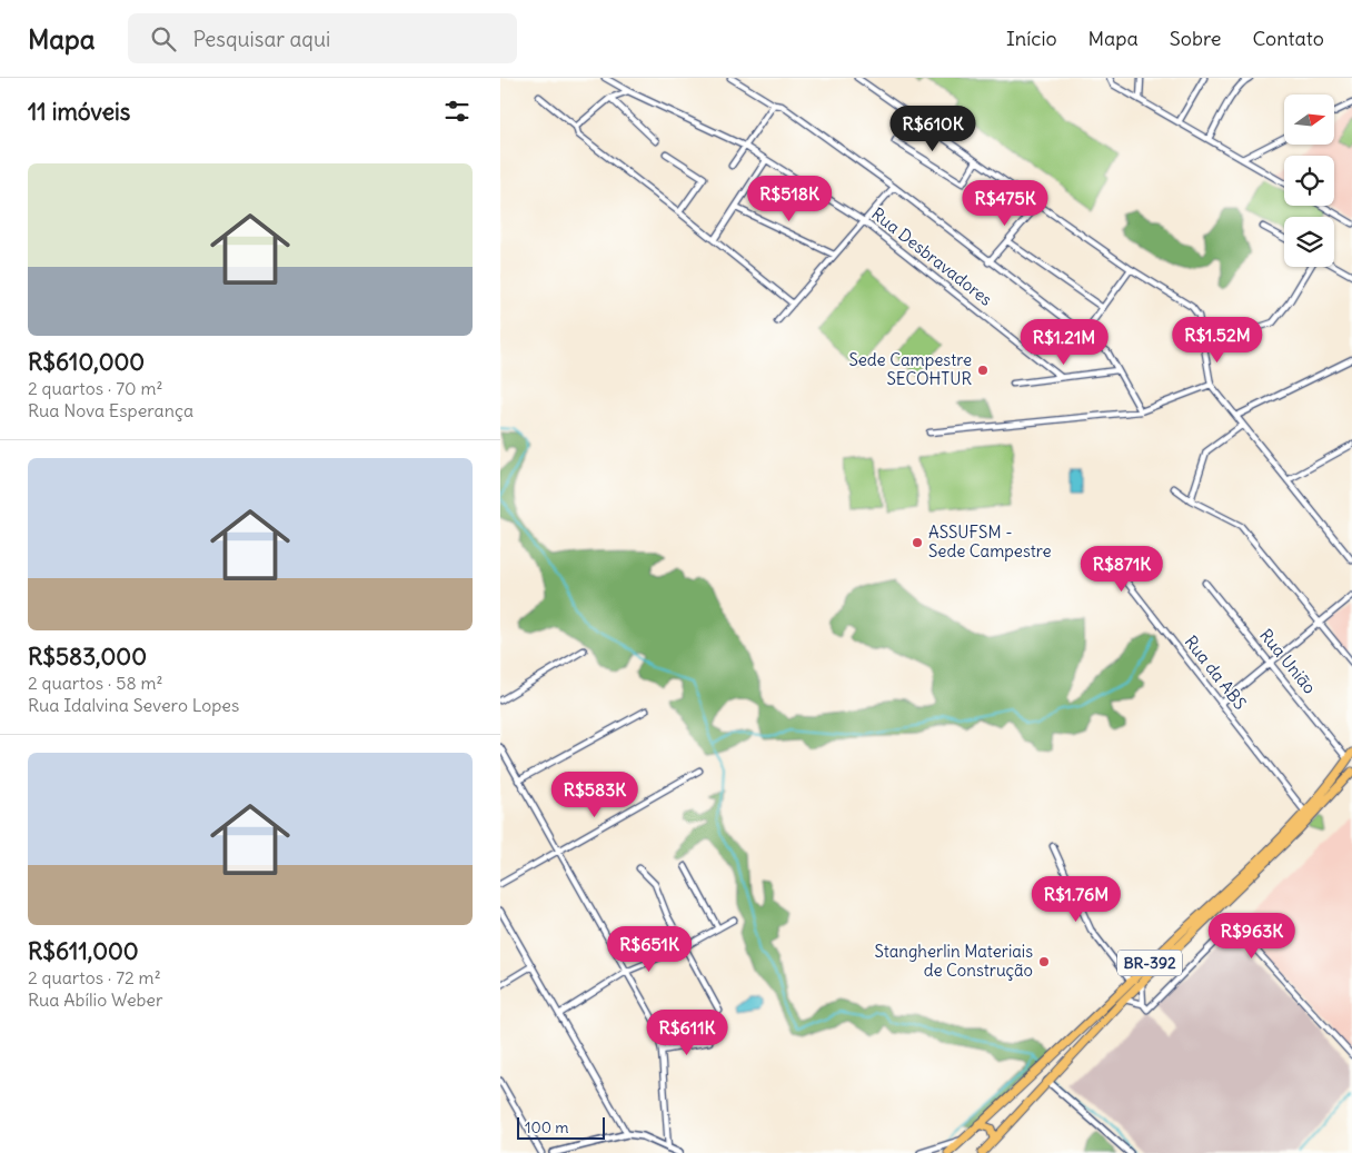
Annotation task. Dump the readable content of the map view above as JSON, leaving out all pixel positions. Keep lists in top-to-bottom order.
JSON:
{
  "streets": {
    "highway": ["BR-392"],
    "street": ["Rua Desbravadores", "Rua União", "Rua da ABS"]
  },
  "crossings": [
    ["Rua União", "BR-392"],
    ["Rua da ABS", "BR-392"]
  ],
  "places": ["Sede Campestre SECOHTUR", "ASSUFSM - Sede Campestre", "Stangherlin Materiais de Construção"],
  "scale_bar": "100 m",
  "north": "right",
  "page": {
    "header": "Mapa",
    "search": "Pesquisar aqui",
    "nav": [
      "Início",
      "Mapa",
      "Sobre",
      "Contato"
    ],
    "heading": "11 imóveis",
    "price": [
      "R$610K",
      "R$518K",
      "R$475K",
      "R$1.52M",
      "R$1.21M",
      "R$871K",
      "R$583K",
      "R$1.76M",
      "R$963K",
      "R$651K",
      "R$611K"
    ],
    "list": [
      {
        "name": "R$610,000",
        "note": "2 quartos · 70 m² · Rua Nova Esperança"
      },
      {
        "name": "R$583,000",
        "note": "2 quartos · 58 m² · Rua Idalvina Severo Lopes"
      },
      {
        "name": "R$611,000",
        "note": "2 quartos · 72 m² · Rua Abílio Weber"
      }
    ],
    "scale": "100 m"
  }
}
